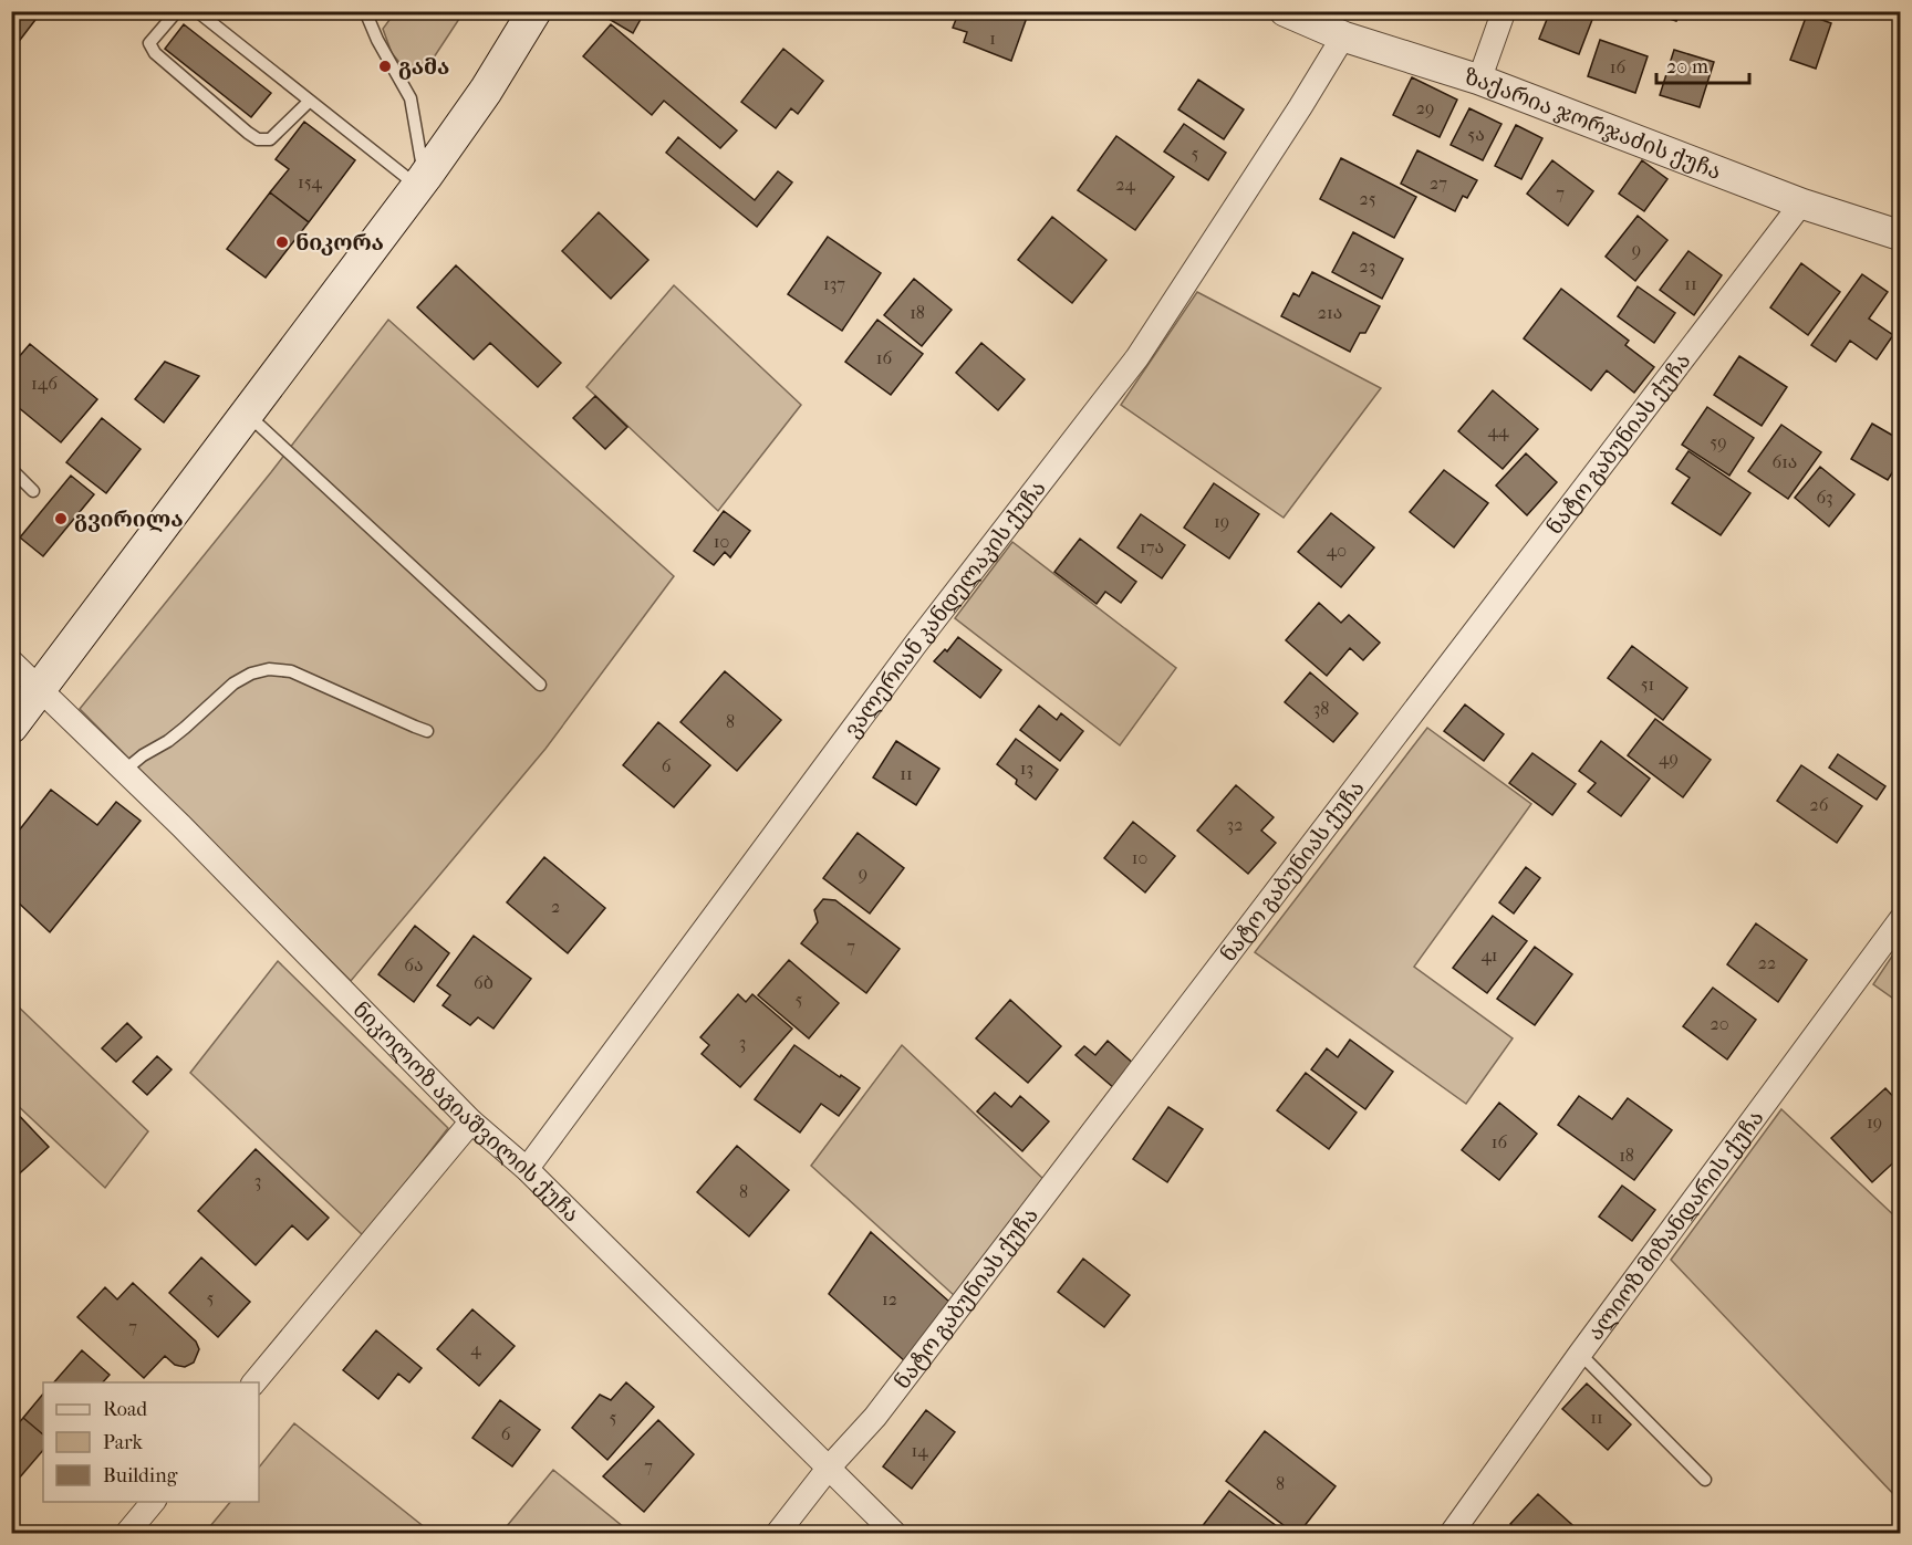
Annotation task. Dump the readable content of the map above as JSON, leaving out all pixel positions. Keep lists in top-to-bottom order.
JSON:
{
  "streets": {
    "street": [
      "ზაქარია ჯორჯაძის ქუჩა",
      "ნატო გაბუნიას ქუჩა",
      "ვალერიან კანდელაკის ქუჩა",
      "ნიკოლოზ აგიაშვილის ქუჩა",
      "ალიოზ მიზანდარის ქუჩა"
    ]
  },
  "crossings": [
    ["ზაქარია ჯორჯაძის ქუჩა", "ნატო გაბუნიას ქუჩა"],
    ["ზაქარია ჯორჯაძის ქუჩა", "ვალერიან კანდელაკის ქუჩა"],
    ["ნატო გაბუნიას ქუჩა", "ნიკოლოზ აგიაშვილის ქუჩა"],
    ["ვალერიან კანდელაკის ქუჩა", "ნიკოლოზ აგიაშვილის ქუჩა"]
  ],
  "places": ["გამა", "ნიკორა", "გვირილა"],
  "house_numbers": [
    "1",
    "16",
    "29",
    "5ა",
    "5",
    "154",
    "27",
    "24",
    "7",
    "25",
    "9",
    "23",
    "137",
    "11",
    "18",
    "21ა",
    "16",
    "146",
    "44",
    "59",
    "61ა",
    "63",
    "19",
    "10",
    "17ა",
    "40",
    "51",
    "38",
    "8",
    "49",
    "6",
    "13",
    "11",
    "26",
    "32",
    "10",
    "9",
    "2",
    "7",
    "41",
    "22",
    "6ა",
    "6ბ",
    "5",
    "20",
    "3",
    "19",
    "16",
    "18",
    "3",
    "8",
    "5",
    "12",
    "7",
    "4",
    "5",
    "11",
    "6",
    "14",
    "7",
    "8"
  ],
  "legend": ["Road", "Park", "Building"],
  "scale_bar": "20 m"
}
